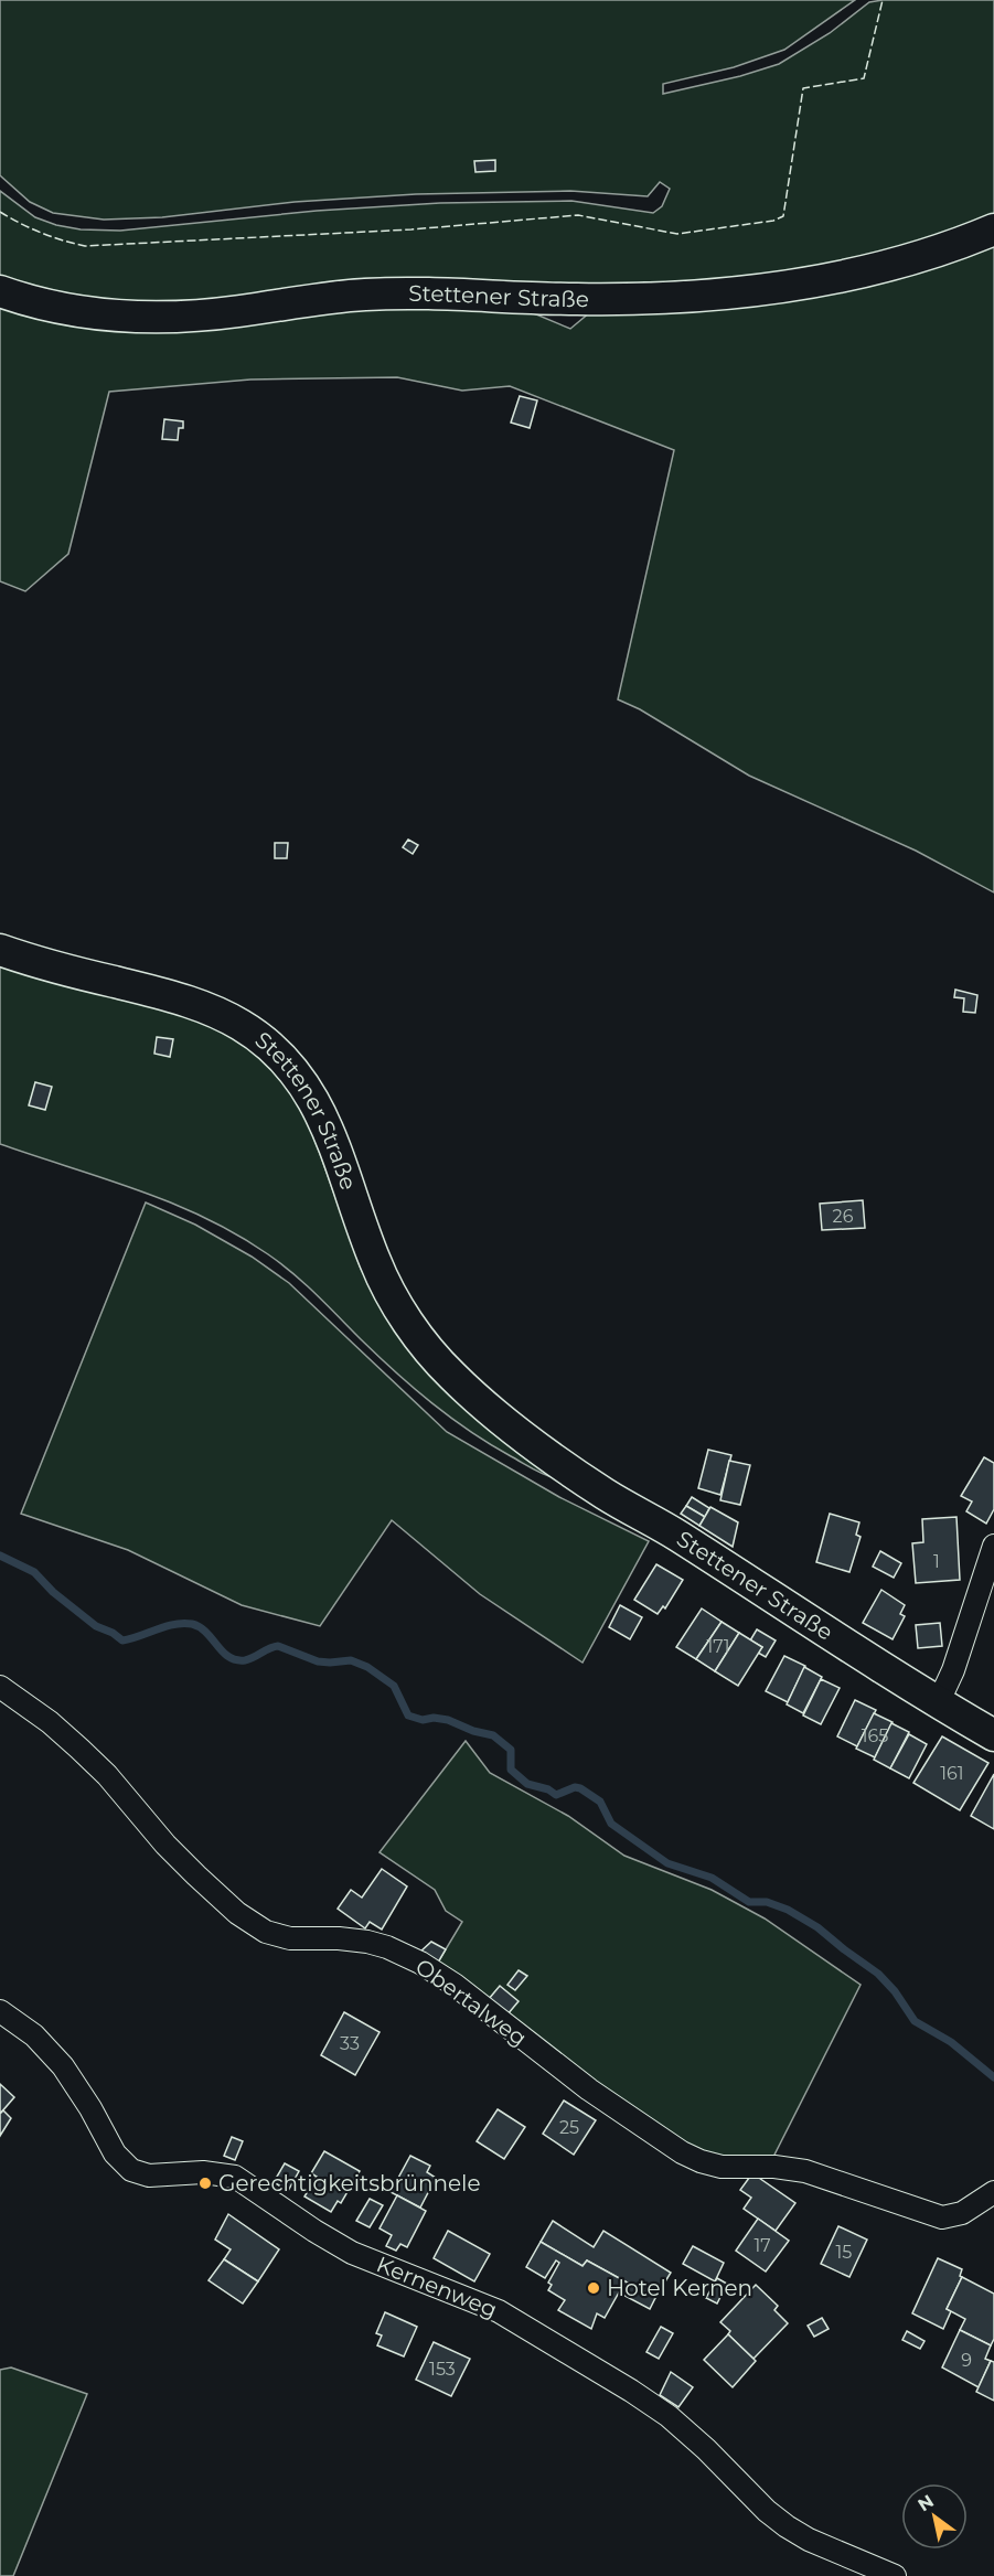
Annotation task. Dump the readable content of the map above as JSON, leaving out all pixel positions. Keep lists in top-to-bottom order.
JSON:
{
  "streets": {
    "main road": ["Stettener Straße"],
    "street": ["Obertalweg", "Kernenweg"]
  },
  "places": ["Gerechtigkeitsbrünnele", "Hotel Kernen"],
  "house_numbers": [
    "26",
    "1",
    "171",
    "165",
    "161",
    "33",
    "25",
    "17",
    "15",
    "9",
    "153"
  ],
  "north": "top left"
}
